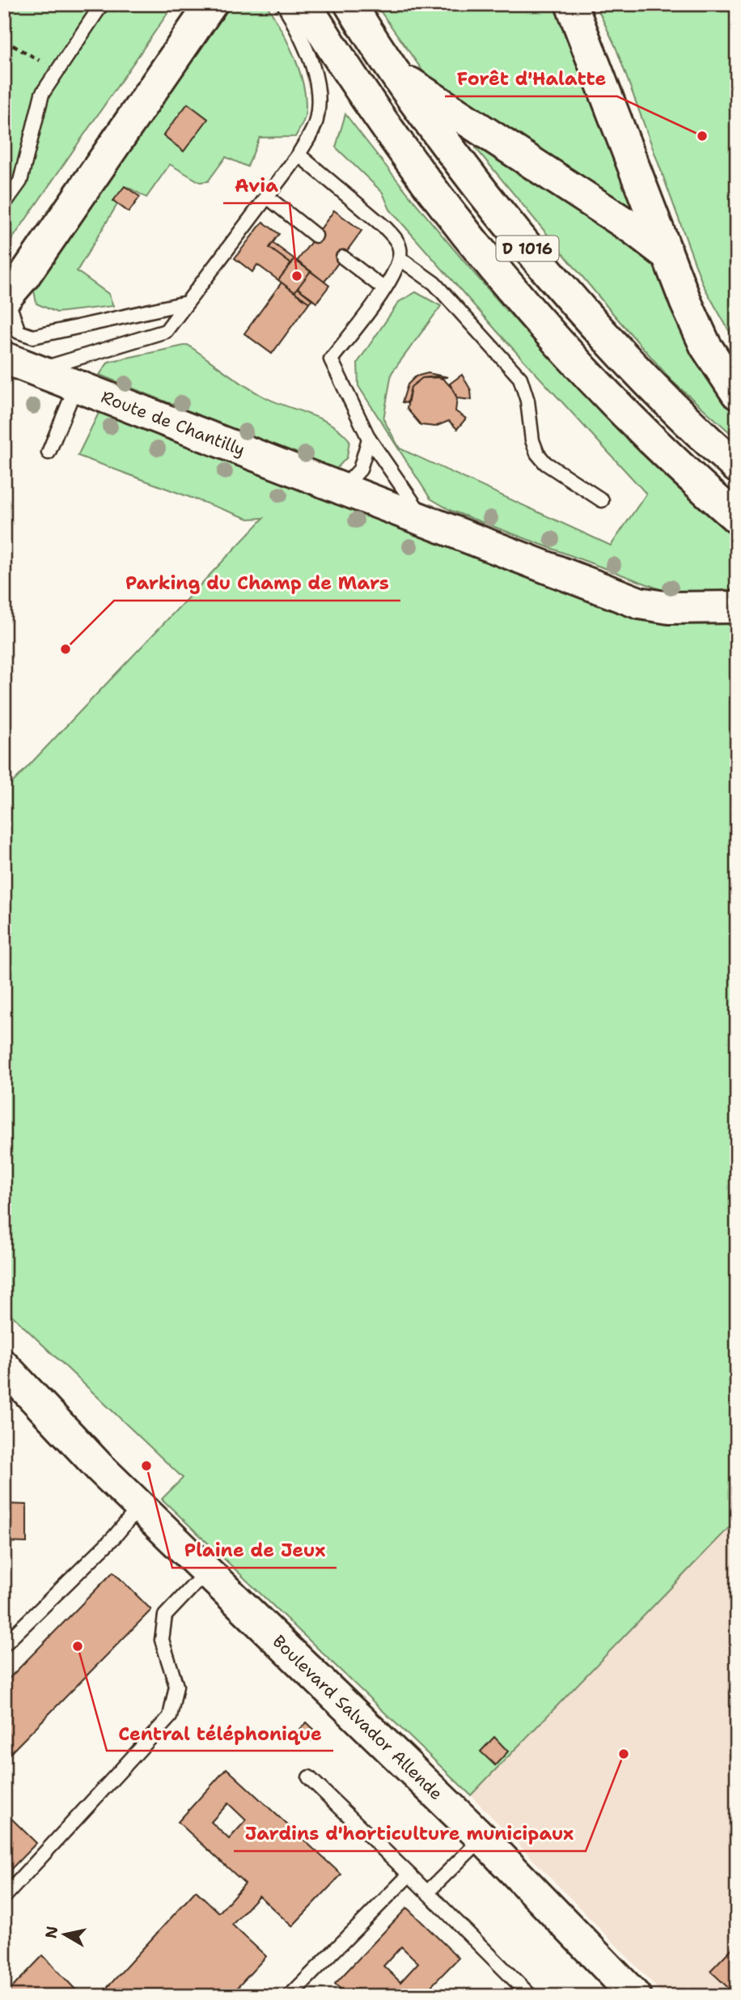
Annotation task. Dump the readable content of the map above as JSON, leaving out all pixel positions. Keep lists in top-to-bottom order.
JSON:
{
  "streets": {
    "main road": ["D 1016", "Route de Chantilly", "Boulevard Salvador Allende"]
  },
  "places": [
    "Forêt d'Halatte",
    "Avia",
    "Parking du Champ de Mars",
    "Plaine de Jeux",
    "Central téléphonique",
    "Jardins d'horticulture municipaux"
  ],
  "north": "left"
}
